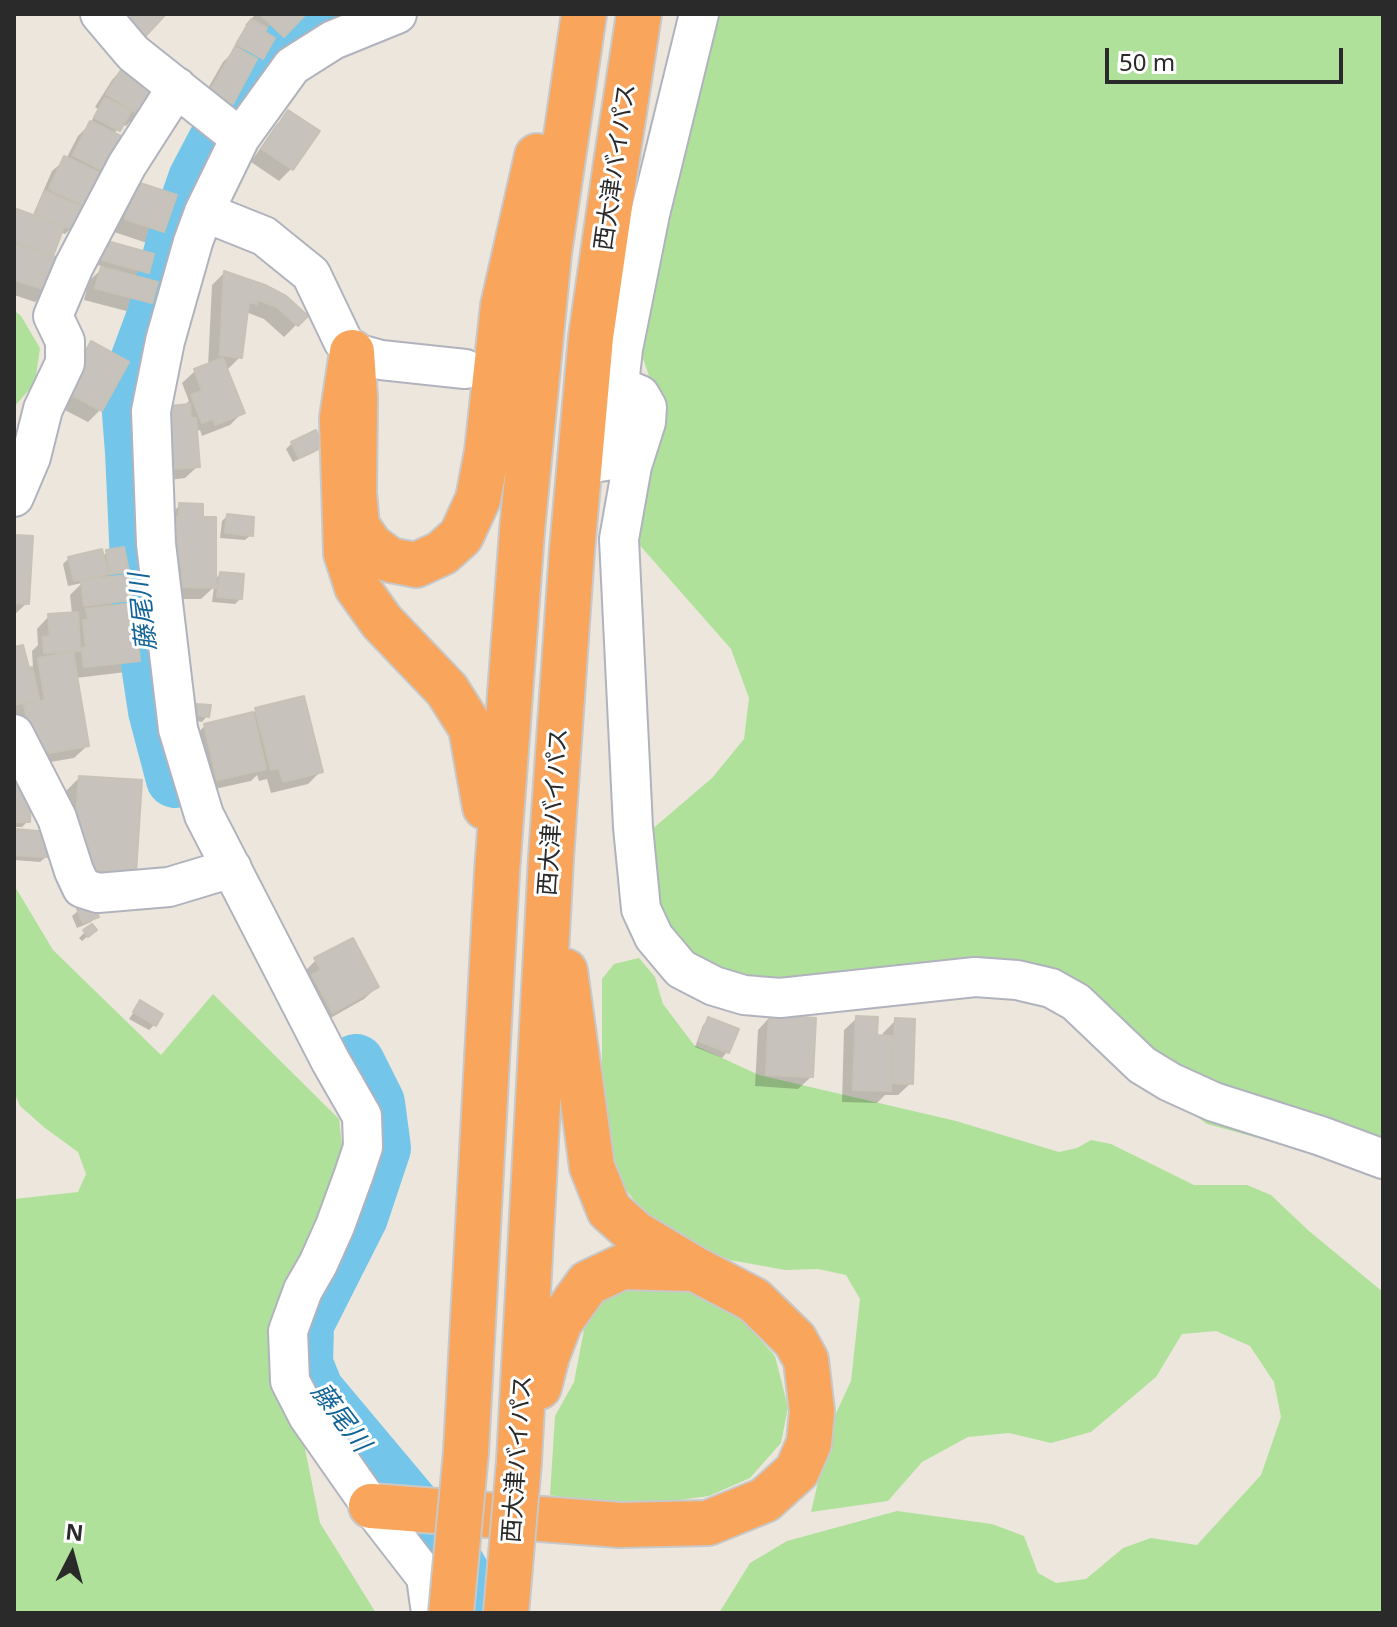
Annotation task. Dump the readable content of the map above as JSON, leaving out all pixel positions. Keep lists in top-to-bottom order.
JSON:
{
  "streets": {
    "highway": ["西大津バイパス"]
  },
  "water": ["藤尾川"],
  "scale_bar": "50 m",
  "north": "top"
}
